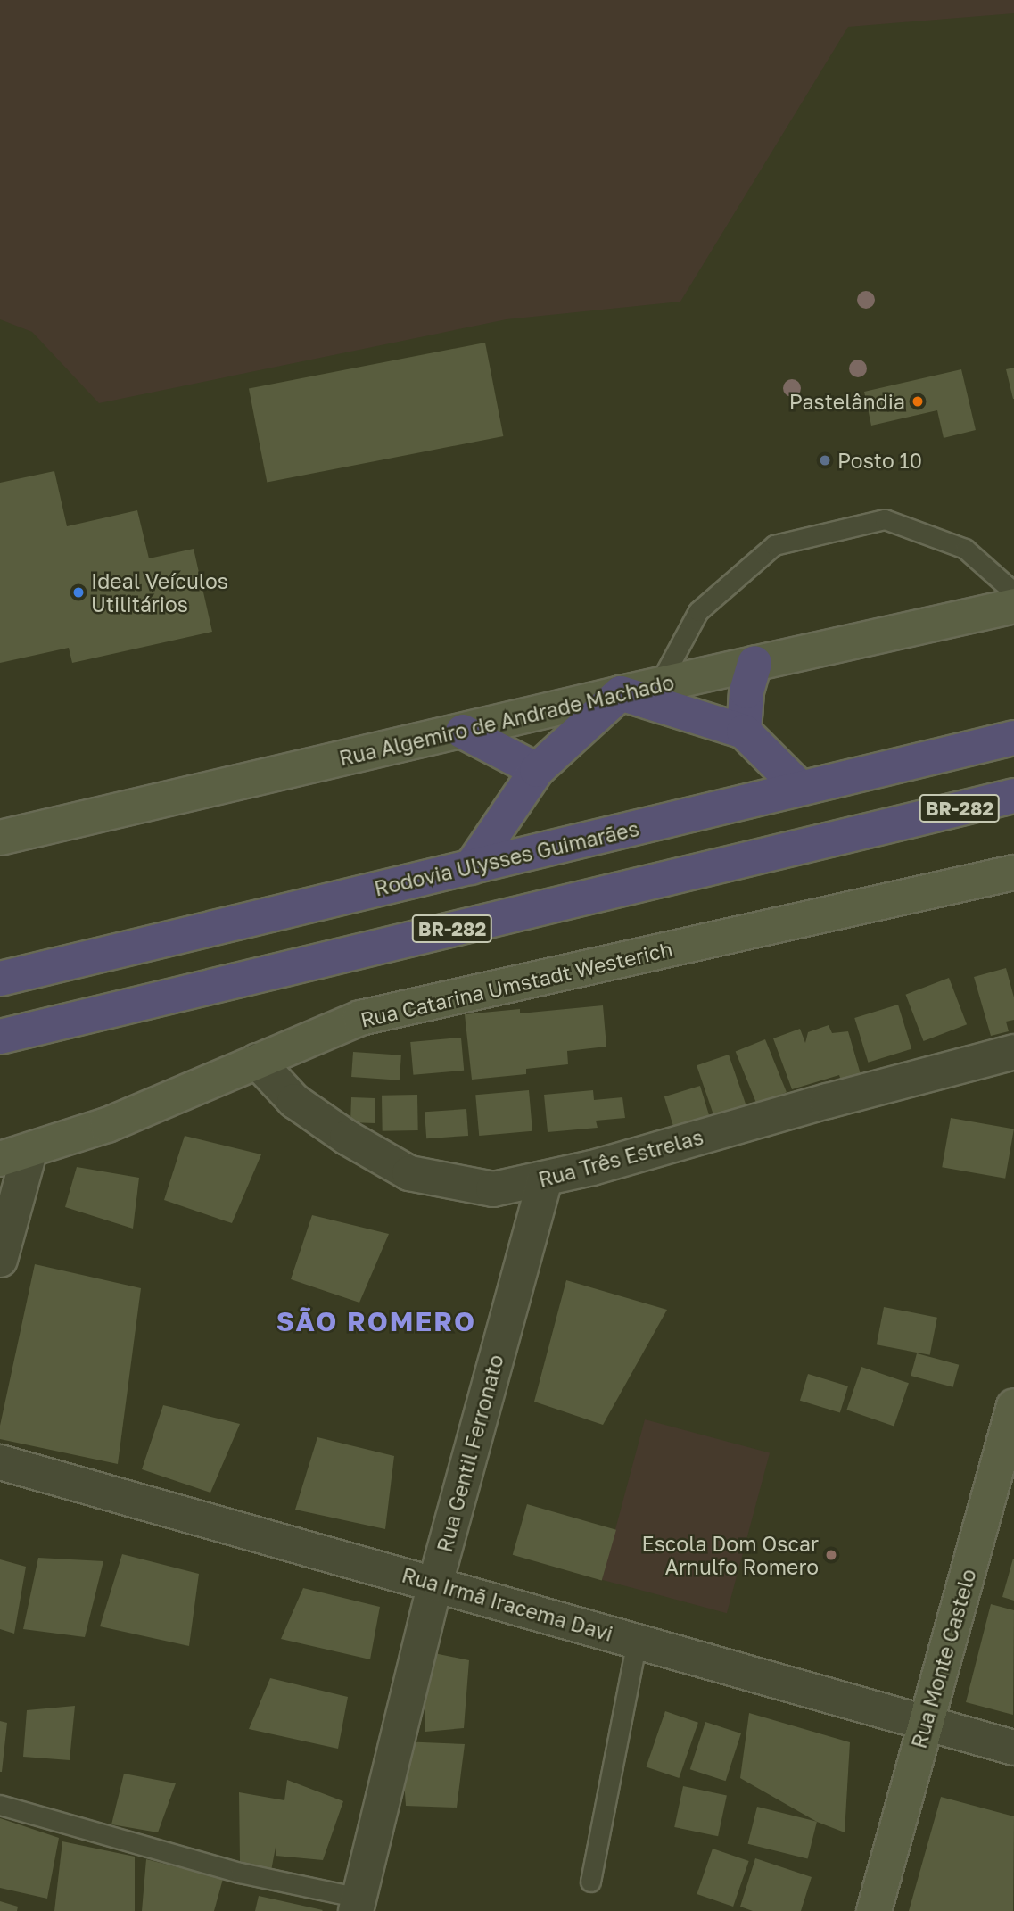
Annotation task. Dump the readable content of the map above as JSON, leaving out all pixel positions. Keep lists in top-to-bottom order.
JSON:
{
  "streets": {
    "highway": ["BR-282", "Rodovia Ulysses Guimarães"],
    "street": [
      "Rua Algemiro de Andrade Machado",
      "Rua Catarina Umstadt Westerich",
      "Rua Três Estrelas",
      "Rua Gentil Ferronato",
      "Rua Irmã Iracema Davi",
      "Rua Monte Castelo"
    ]
  },
  "crossings": [
    ["Rua Catarina Umstadt Westerich", "Rua Três Estrelas"],
    ["Rua Três Estrelas", "Rua Gentil Ferronato"],
    ["Rua Gentil Ferronato", "Rua Irmã Iracema Davi"],
    ["Rua Irmã Iracema Davi", "Rua Monte Castelo"]
  ],
  "districts": ["SÃO ROMERO"],
  "places": [
    "Pastelândia",
    "Posto 10",
    "Ideal Veículos Utilitários",
    "Escola Dom Oscar Arnulfo Romero"
  ]
}
